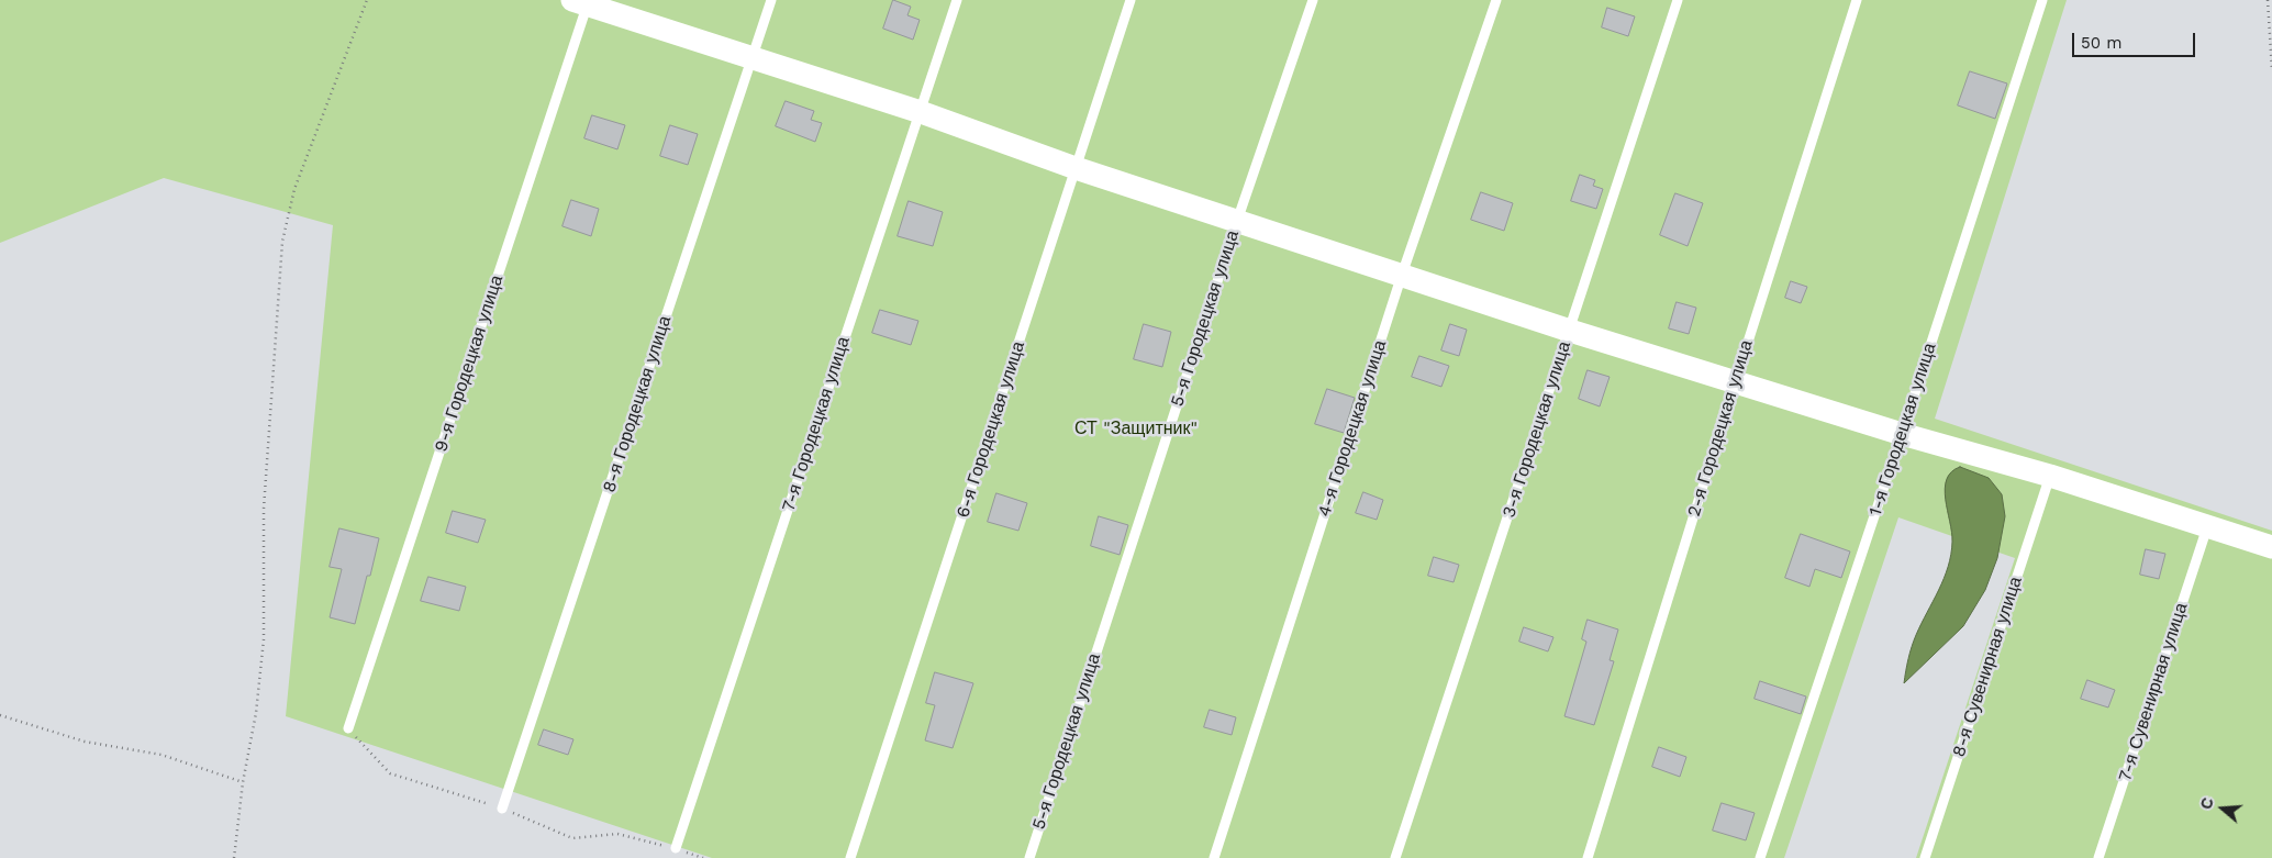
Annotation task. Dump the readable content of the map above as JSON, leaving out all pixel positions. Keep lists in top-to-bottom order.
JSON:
{
  "streets": {
    "lane": [
      "5-я Городецкая улица",
      "9-я Городецкая улица",
      "8-я Городецкая улица",
      "7-я Городецкая улица",
      "4-я Городецкая улица",
      "2-я Городецкая улица",
      "6-я Городецкая улица",
      "3-я Городецкая улица",
      "1-я Городецкая улица",
      "8-я Сувенирная улица",
      "7-я Сувенирная улица"
    ]
  },
  "parks": ["СТ \"Защитник\""],
  "scale_bar": "50 m",
  "north": "left"
}
